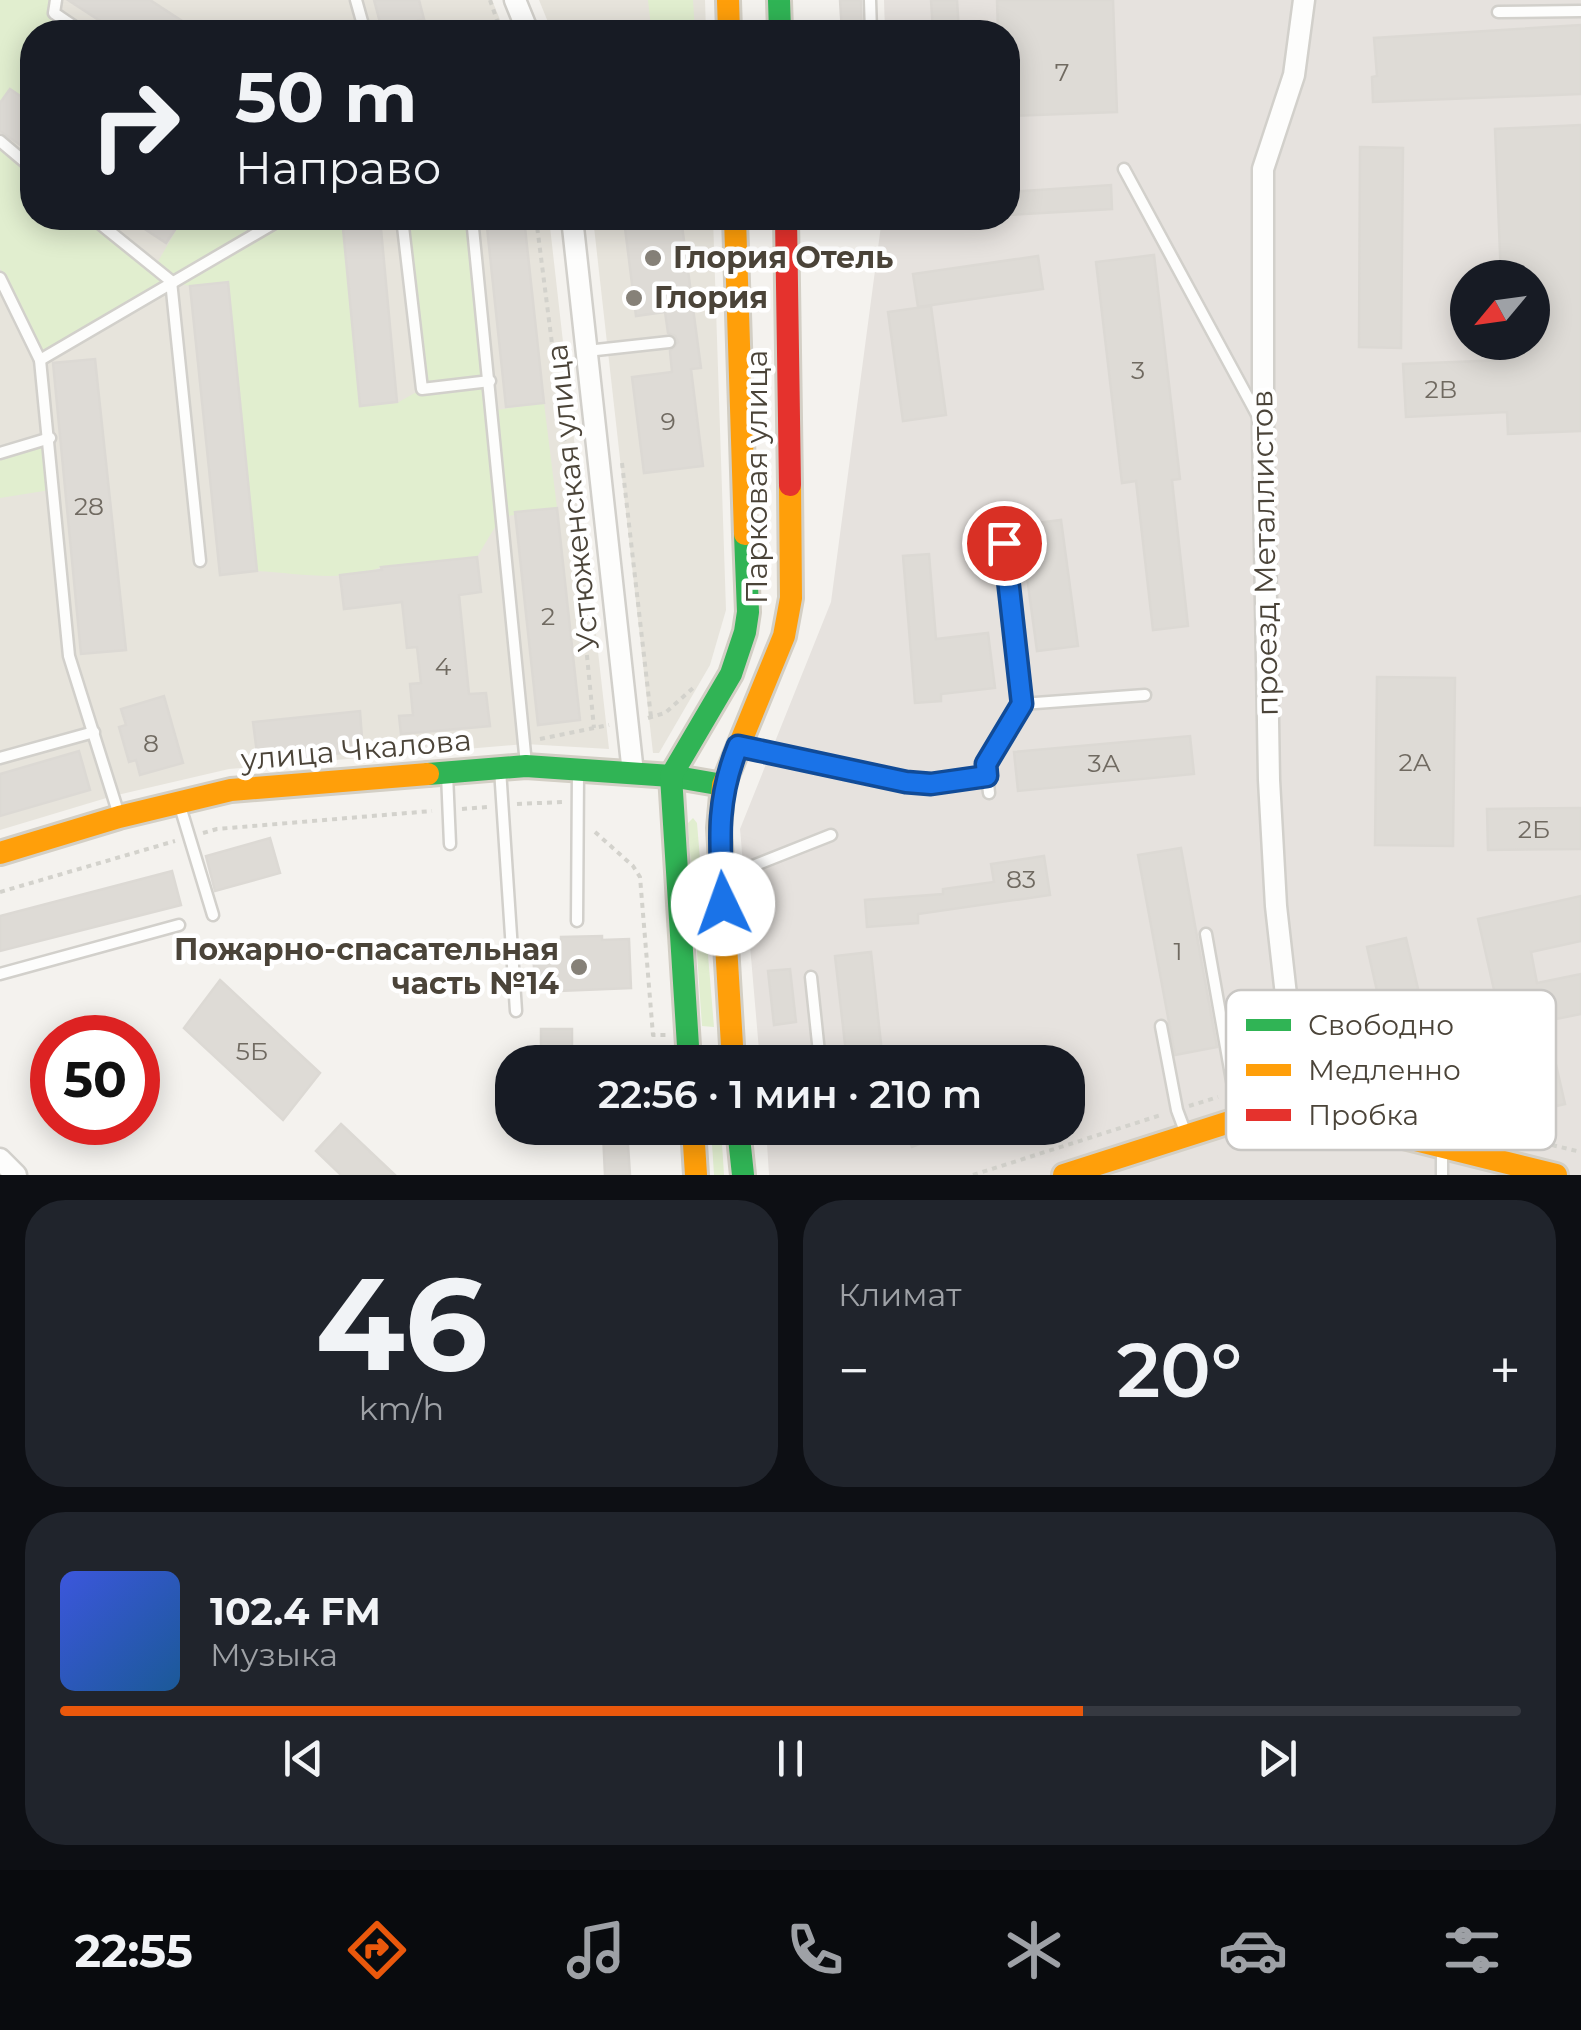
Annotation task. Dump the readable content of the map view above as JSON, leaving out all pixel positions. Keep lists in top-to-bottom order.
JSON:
{
  "streets": {
    "main road": ["Парковая улица", "улица Чкалова"],
    "street": ["Устюженская улица", "проезд Металлистов"]
  },
  "crossings": [
    ["Парковая улица", "улица Чкалова"],
    ["Устюженская улица", "улица Чкалова"]
  ],
  "places": ["Глория Отель", "Глория", "Пожарно-спасательная часть №14"],
  "house_numbers": [
    "7",
    "3",
    "2В",
    "9",
    "28",
    "2",
    "4",
    "8",
    "2А",
    "3А",
    "2Б",
    "83",
    "1",
    "5Б"
  ],
  "legend": ["Свободно", "Медленно", "Пробка"],
  "north": "bottom left",
  "page": {
    "turn": ["50 m", "Направо"],
    "limit": "50",
    "trip": "22:56 · 1 мин · 210 m",
    "tile": [
      ["46", "km/h"],
      "Климат"
    ],
    "heat": ["−", "20°", "+"],
    "song": ["102.4 FM", "Музыка"],
    "tabs": "22:55"
  }
}
